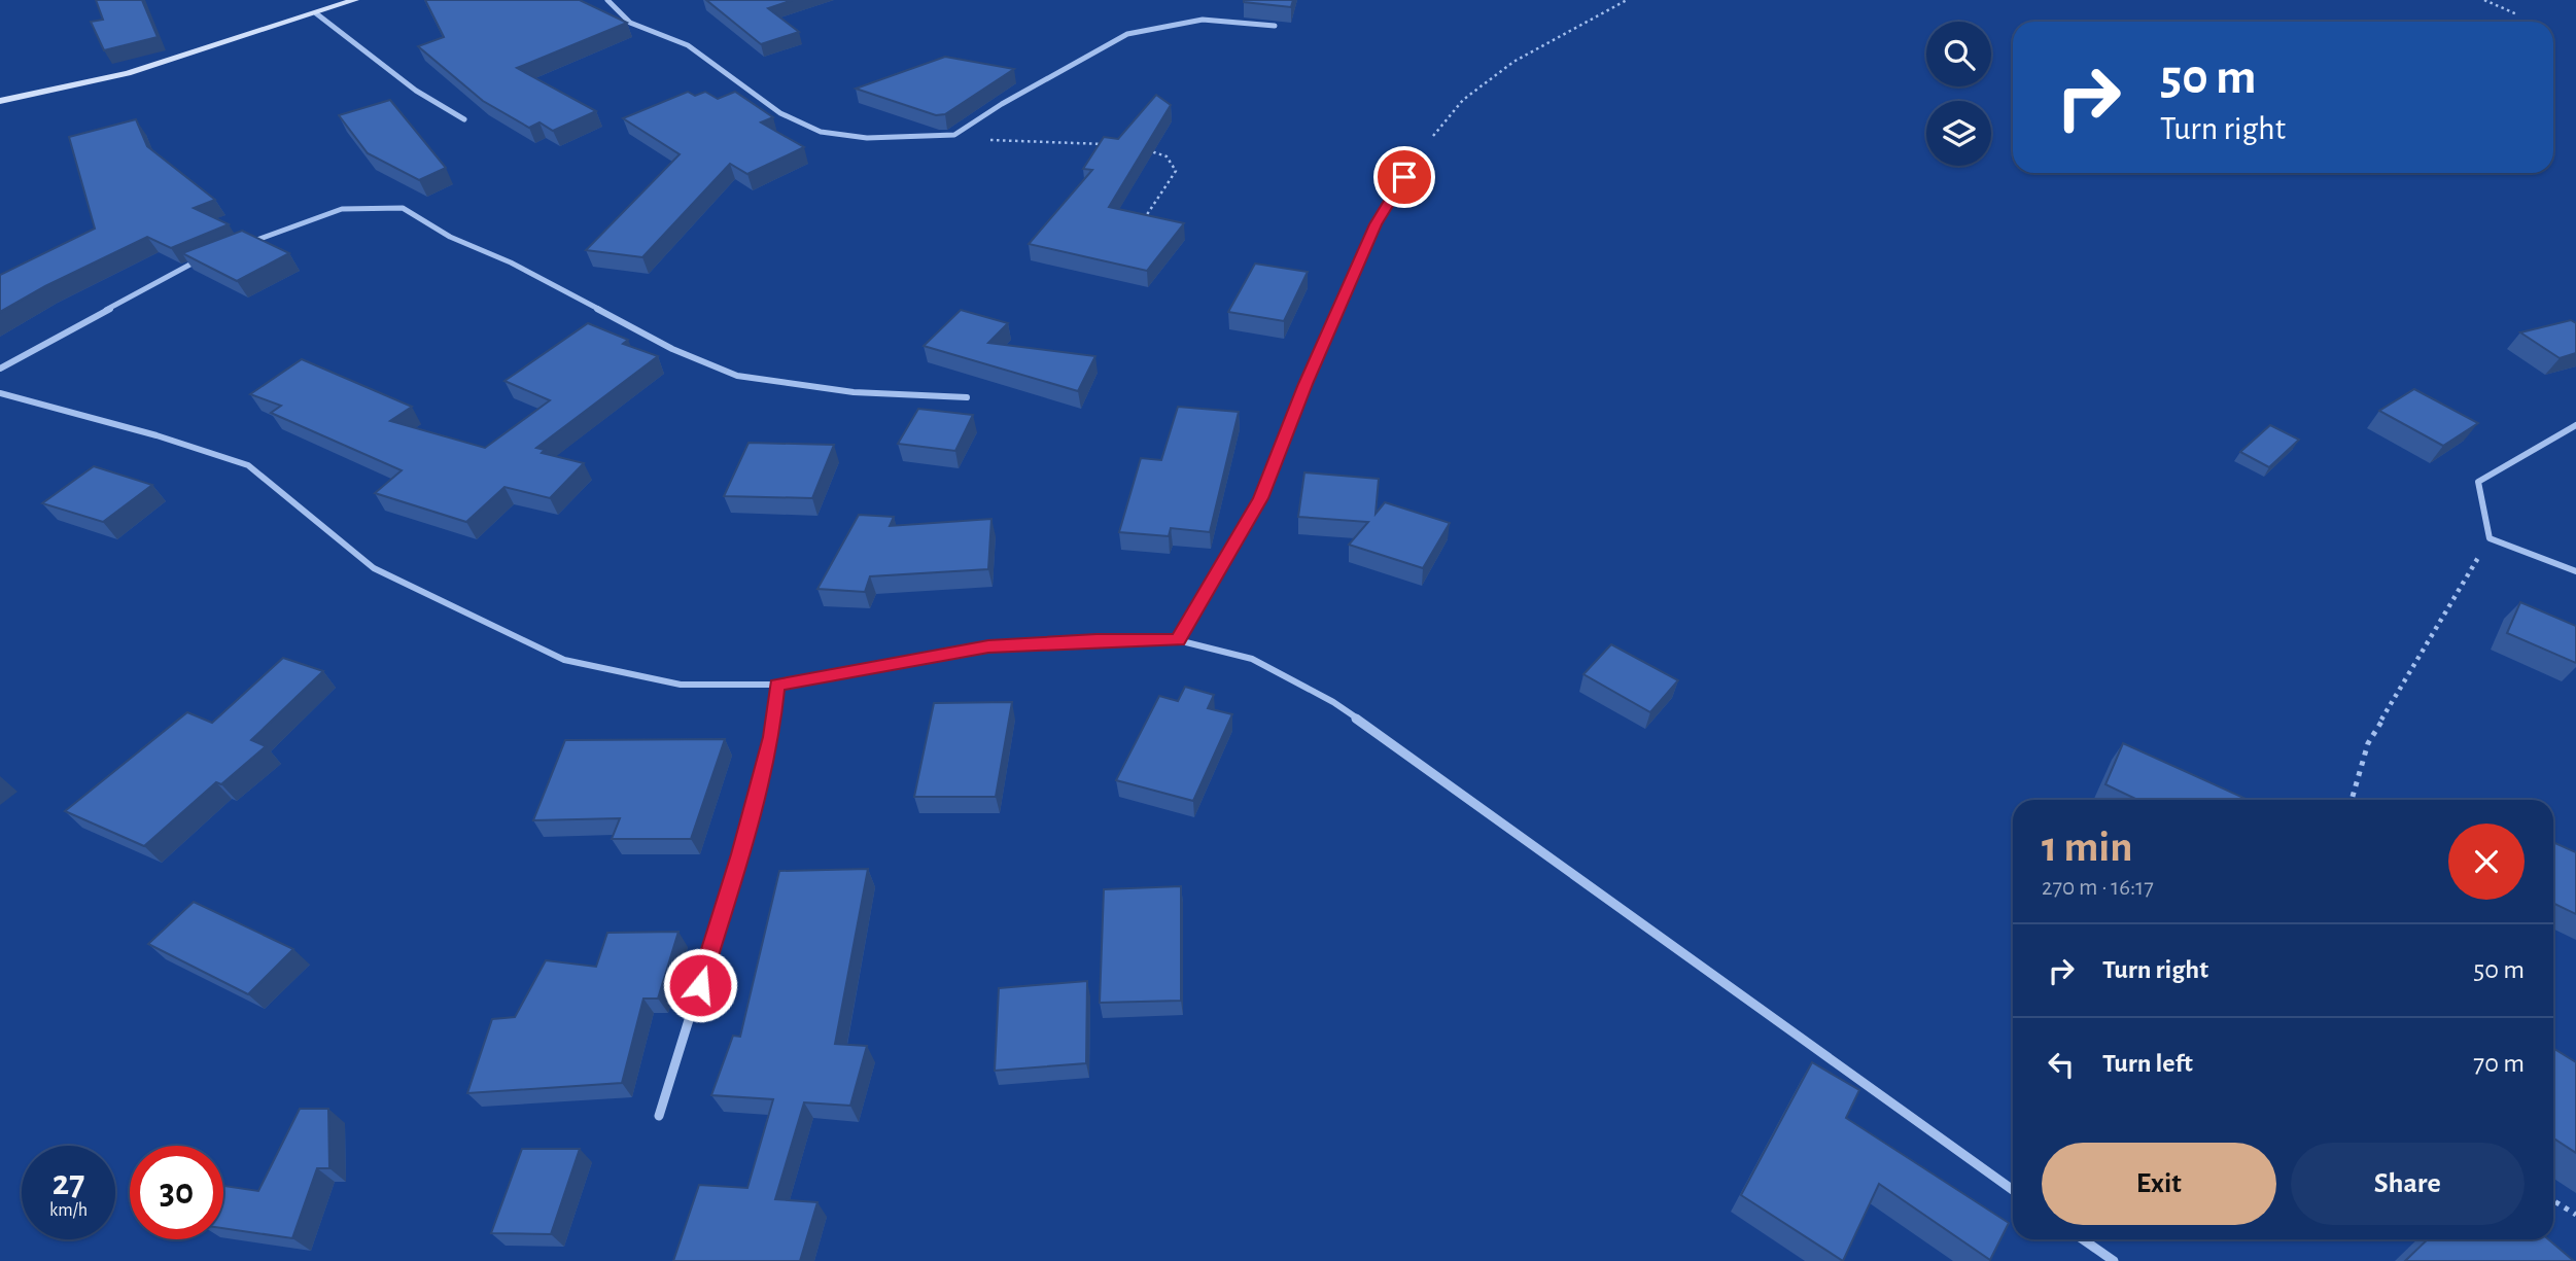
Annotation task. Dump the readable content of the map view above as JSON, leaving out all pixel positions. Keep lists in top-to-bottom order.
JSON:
{
  "page": {
    "turn": ["50 m", "Turn right"],
    "heading": ["1 min", "270 m · 16:17"],
    "list": [
      {
        "name": "Turn right",
        "value": "50 m"
      },
      {
        "name": "Turn left",
        "value": "70 m"
      }
    ],
    "buttons": ["Exit", "Share"],
    "speed": "27 km/h",
    "limit": "30"
  }
}
